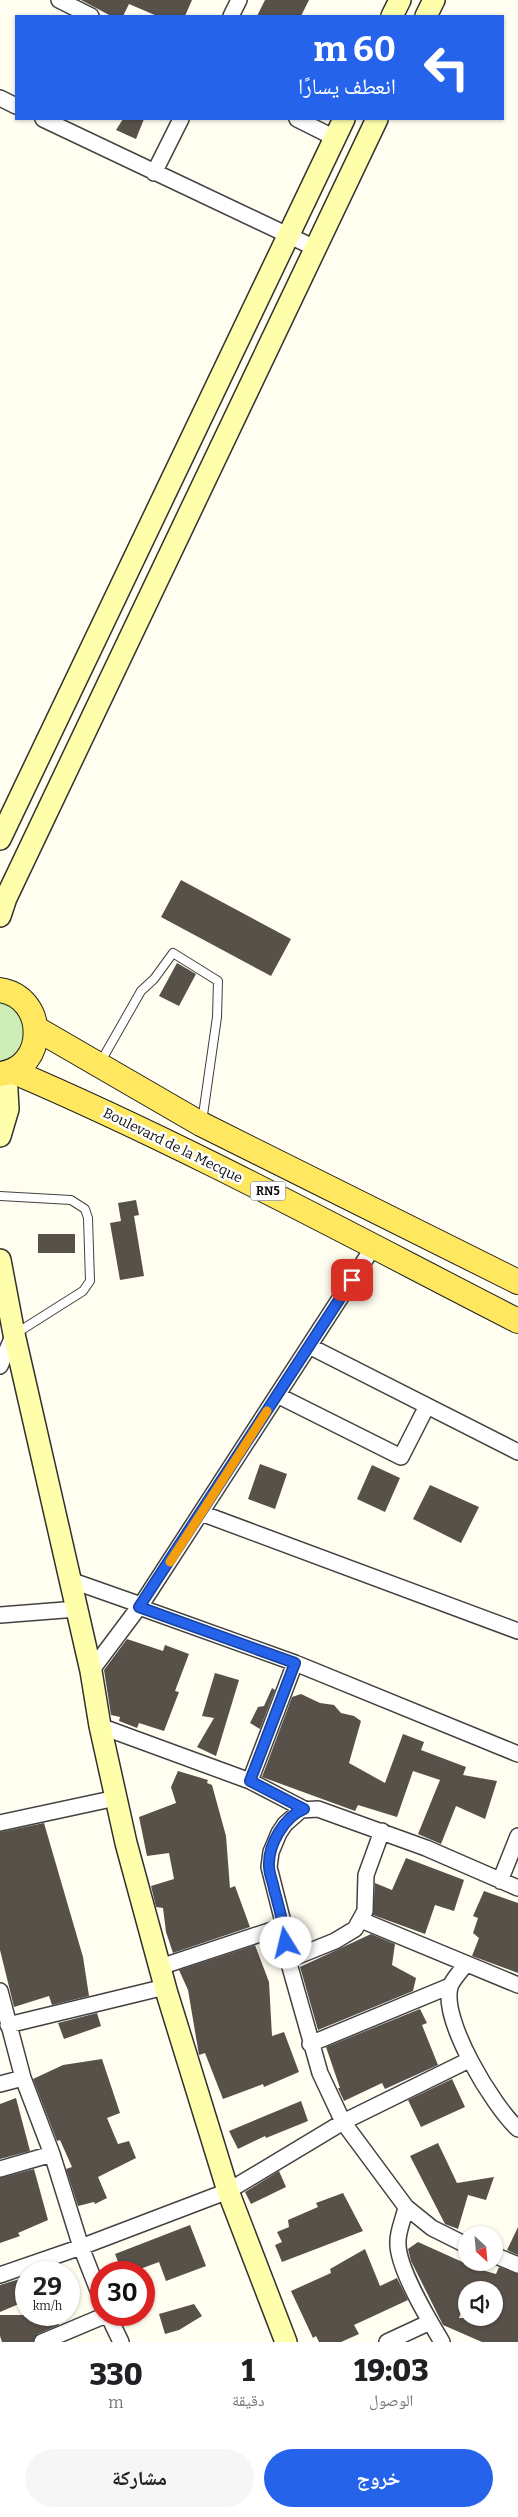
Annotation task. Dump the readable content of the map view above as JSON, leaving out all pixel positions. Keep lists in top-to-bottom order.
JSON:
{
  "streets": {
    "main road": ["Boulevard de la Mecque", "RN5"]
  },
  "north": "bottom right",
  "page": {
    "turn": ["60 m", "انعطف يسارًا"],
    "speed": "29 km/h",
    "limit": "30",
    "eta": [
      "19:03",
      "الوصول",
      "1",
      "دقيقة",
      "330",
      "m"
    ],
    "buttons": ["خروج", "مشاركة"]
  }
}
